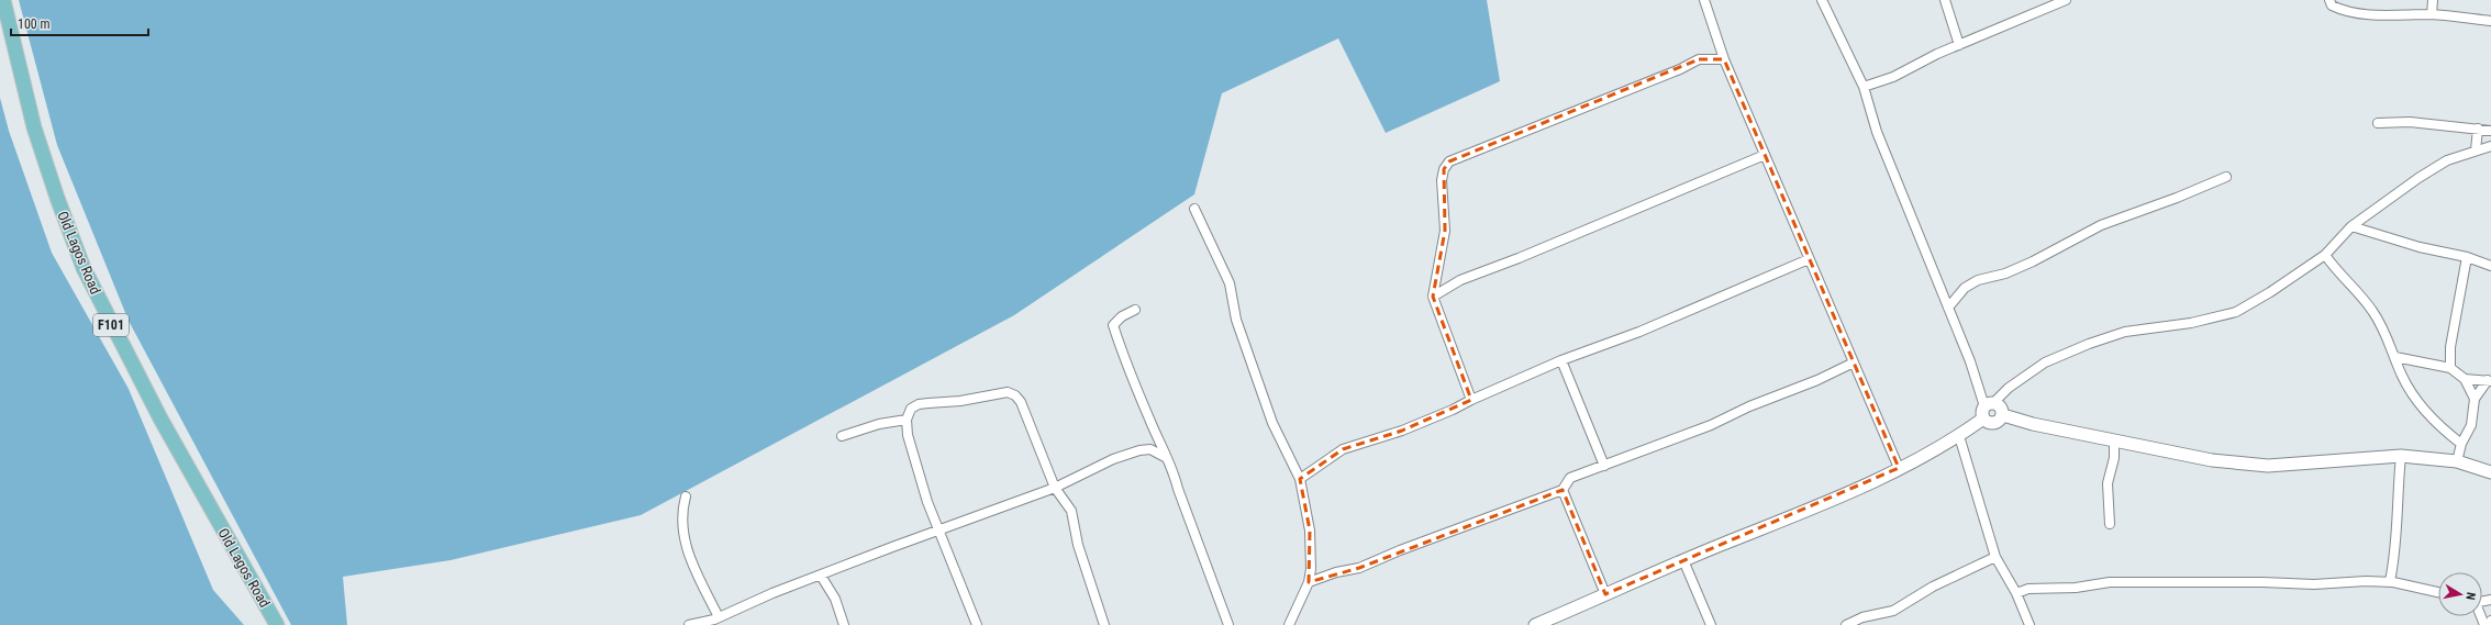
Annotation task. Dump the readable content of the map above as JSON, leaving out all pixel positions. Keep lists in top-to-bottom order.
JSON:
{
  "streets": {
    "main road": ["Old Lagos Road", "F101"]
  },
  "scale_bar": "100 m",
  "north": "right"
}
